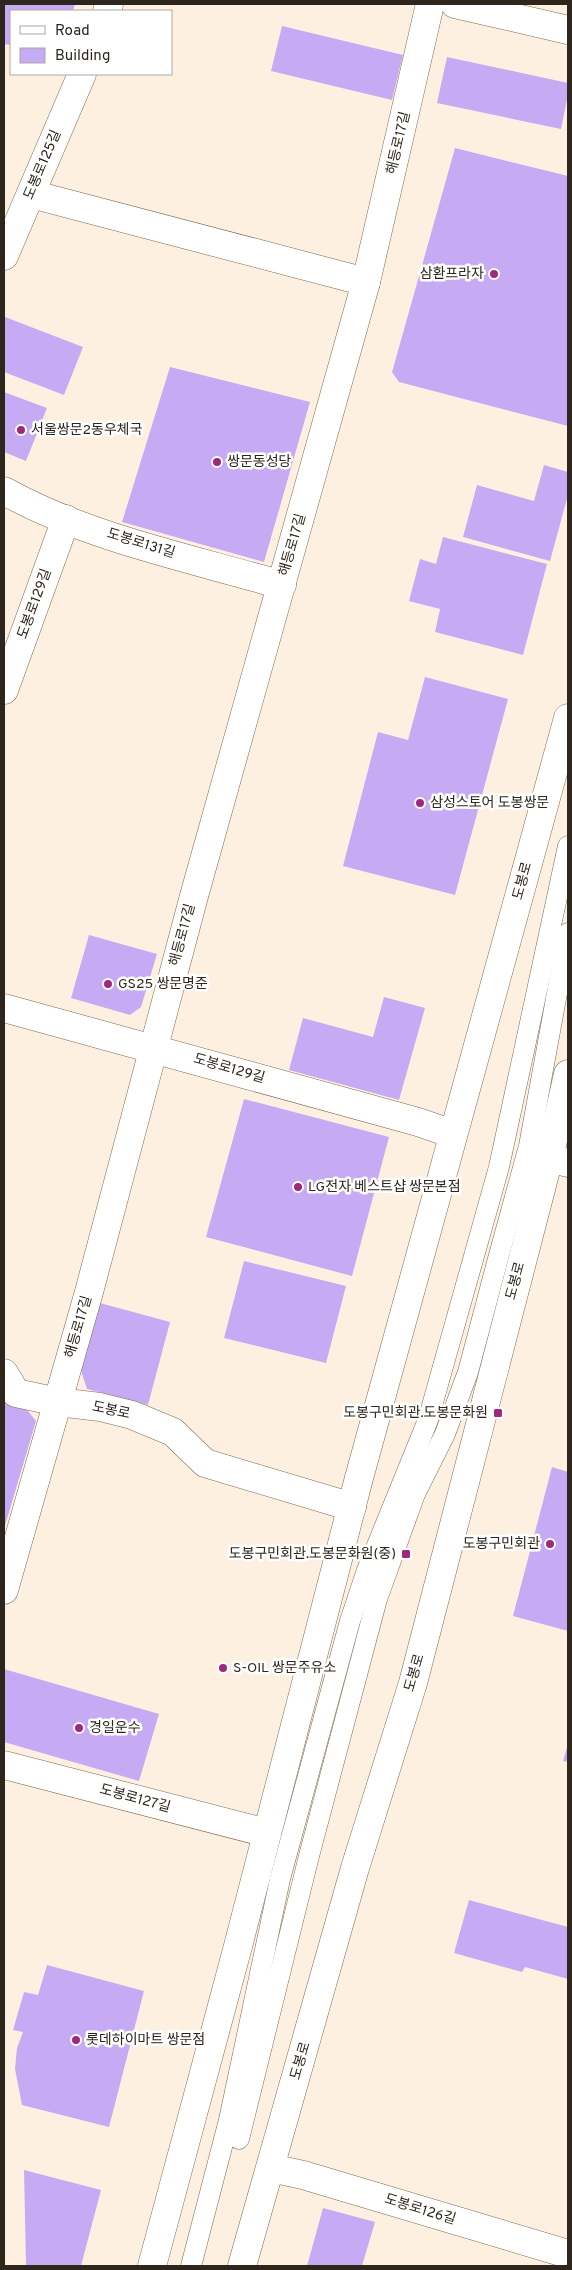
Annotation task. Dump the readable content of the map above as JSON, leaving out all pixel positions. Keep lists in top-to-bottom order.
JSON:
{
  "streets": {
    "street": [
      "해등로17길",
      "도봉로125길",
      "도봉로131길",
      "도봉로129길",
      "도봉로",
      "도봉로127길",
      "도봉로126길"
    ]
  },
  "crossings": [
    ["해등로17길", "도봉로131길"],
    ["해등로17길", "도봉로129길"],
    ["해등로17길", "도봉로"],
    ["도봉로131길", "도봉로129길"],
    ["도봉로129길", "도봉로"],
    ["도봉로", "도봉로127길"],
    ["도봉로", "도봉로126길"]
  ],
  "places": {
    "other": [
      "삼환프라자",
      "서울쌍문2동우체국",
      "쌍문동성당",
      "삼성스토어 도봉쌍문",
      "GS25 쌍문명준",
      "LG전자 베스트샵 쌍문본점",
      "도봉구민회관",
      "S-OIL 쌍문주유소",
      "경일운수",
      "롯데하이마트 쌍문점"
    ],
    "transit": ["도봉구민회관.도봉문화원", "도봉구민회관.도봉문화원(중)"]
  },
  "legend": ["Road", "Building"]
}
